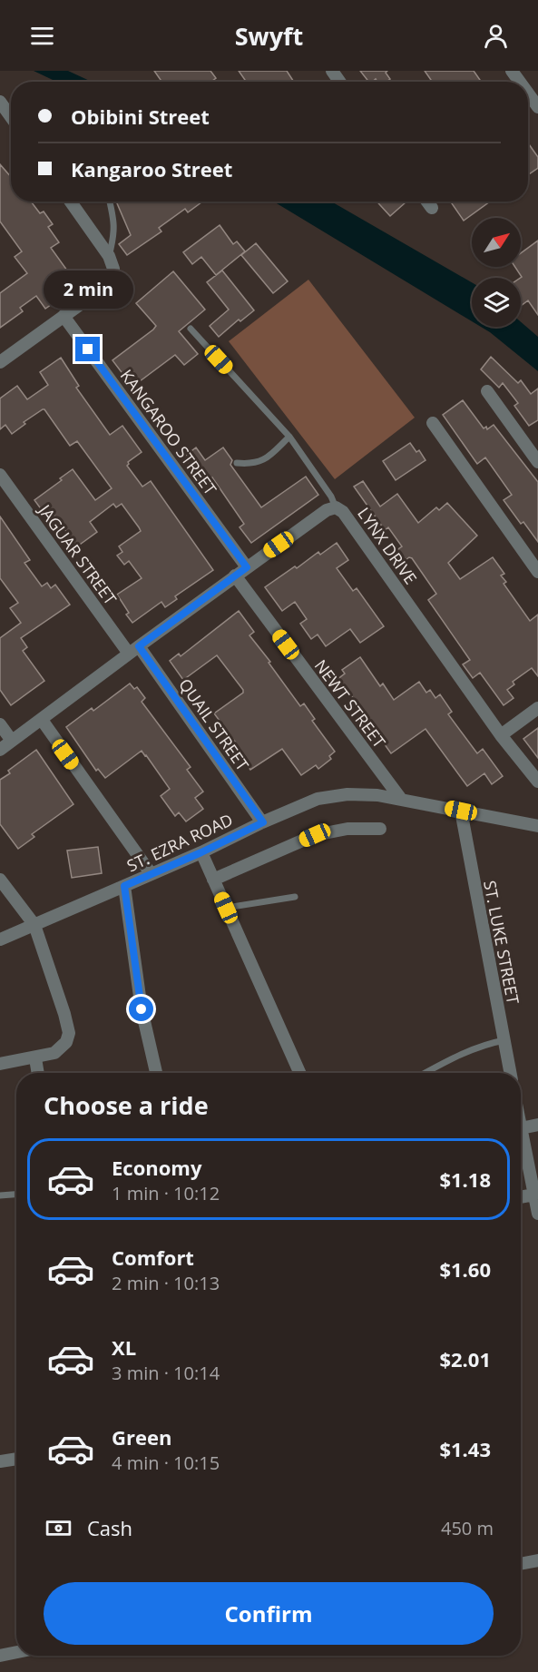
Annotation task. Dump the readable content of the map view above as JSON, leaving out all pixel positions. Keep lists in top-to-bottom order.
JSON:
{
  "streets": {
    "street": [
      "KANGAROO STREET",
      "LYNX DRIVE",
      "JAGUAR STREET",
      "NEWT STREET",
      "QUAIL STREET",
      "ST. EZRA ROAD",
      "ST. LUKE STREET"
    ]
  },
  "crossings": [
    ["KANGAROO STREET", "LYNX DRIVE"],
    ["LYNX DRIVE", "JAGUAR STREET"],
    ["LYNX DRIVE", "NEWT STREET"],
    ["LYNX DRIVE", "QUAIL STREET"],
    ["JAGUAR STREET", "QUAIL STREET"],
    ["NEWT STREET", "ST. EZRA ROAD"],
    ["QUAIL STREET", "ST. EZRA ROAD"],
    ["ST. EZRA ROAD", "ST. LUKE STREET"]
  ],
  "north": "top right",
  "page": {
    "header": "Swyft",
    "banner": ["Obibini Street", "Kangaroo Street"],
    "bubble": "2 min",
    "heading": "Choose a ride",
    "list": [
      {
        "name": "Economy",
        "note": "1 min · 10:12",
        "value": "$1.18"
      },
      {
        "name": "Comfort",
        "note": "2 min · 10:13",
        "value": "$1.60"
      },
      {
        "name": "XL",
        "note": "3 min · 10:14",
        "value": "$2.01"
      },
      {
        "name": "Green",
        "note": "4 min · 10:15",
        "value": "$1.43"
      }
    ],
    "pay": ["Cash", "450 m"],
    "buttons": "Confirm"
  }
}
